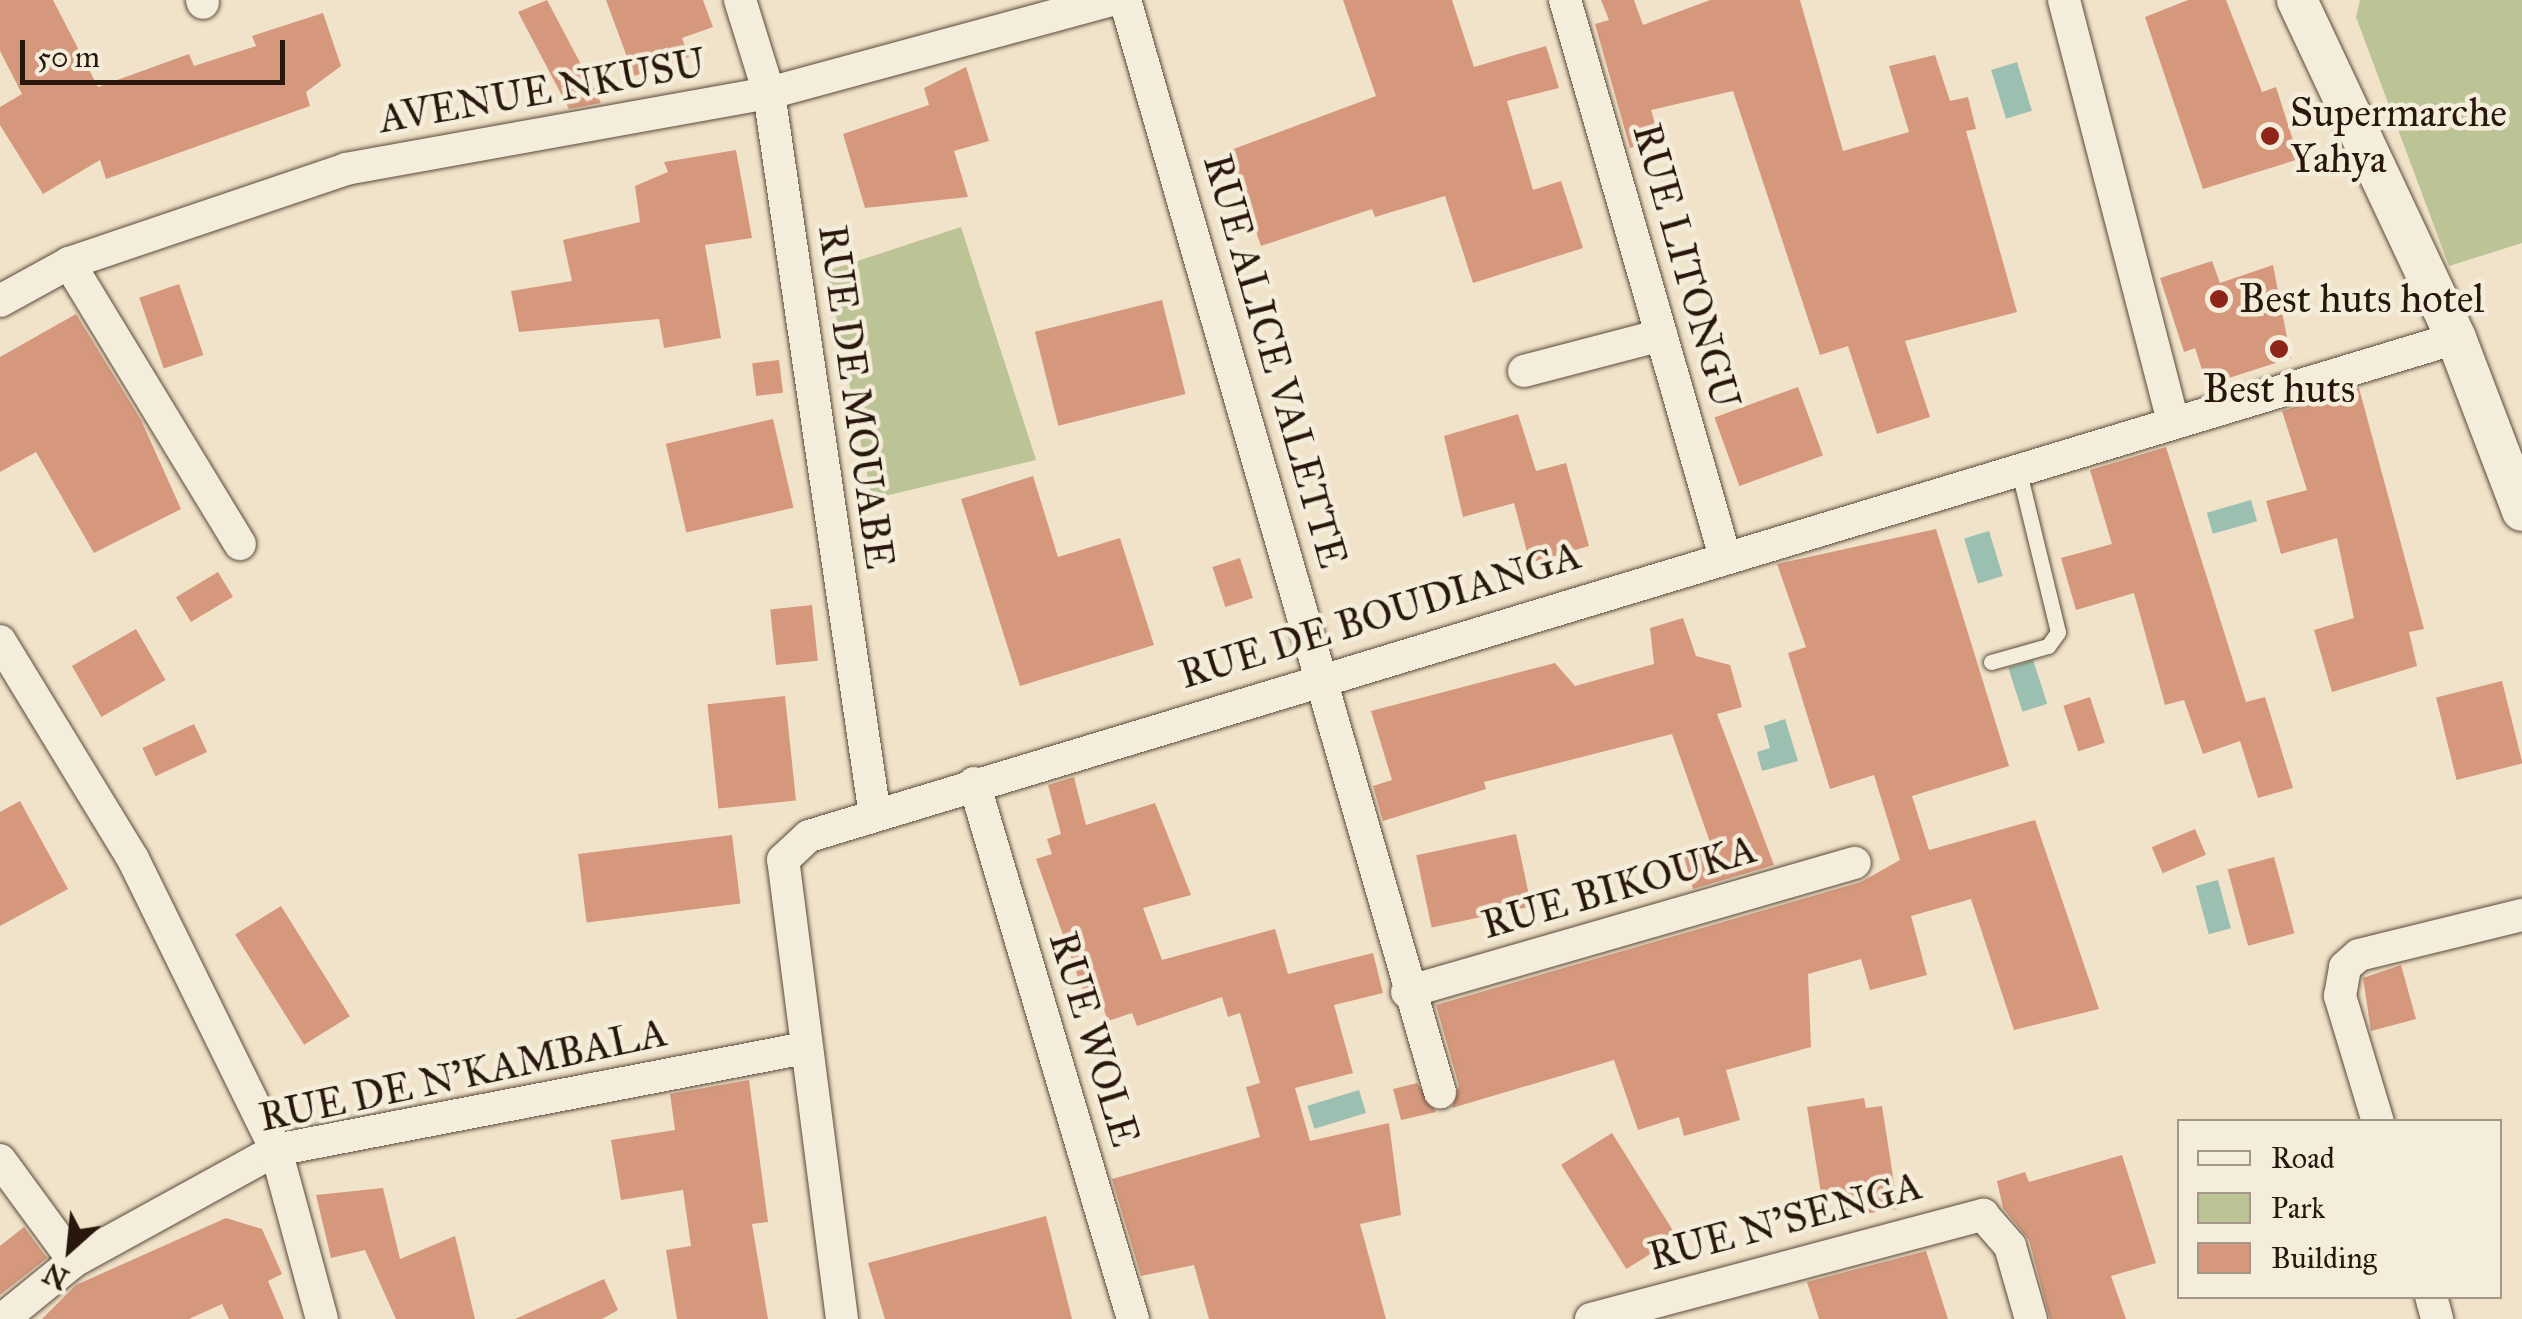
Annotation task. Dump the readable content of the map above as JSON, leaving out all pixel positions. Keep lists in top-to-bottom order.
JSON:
{
  "streets": {
    "street": [
      "AVENUE NKUSU",
      "RUE LITONGU",
      "RUE ALICE VALETTE",
      "RUE DE MOUABE",
      "RUE DE BOUDIANGA",
      "RUE BIKOUKA",
      "RUE WOLE",
      "RUE DE N'KAMBALA",
      "RUE N'SENGA"
    ]
  },
  "crossings": [
    ["AVENUE NKUSU", "RUE DE MOUABE"],
    ["RUE LITONGU", "RUE DE BOUDIANGA"],
    ["RUE ALICE VALETTE", "RUE DE BOUDIANGA"],
    ["RUE ALICE VALETTE", "RUE BIKOUKA"],
    ["RUE DE MOUABE", "RUE DE BOUDIANGA"],
    ["RUE DE BOUDIANGA", "RUE WOLE"],
    ["RUE DE BOUDIANGA", "RUE DE N'KAMBALA"]
  ],
  "places": ["Supermarche Yahya", "Best huts hotel", "Best huts"],
  "legend": ["Road", "Park", "Building"],
  "scale_bar": "50 m",
  "north": "bottom left"
}
